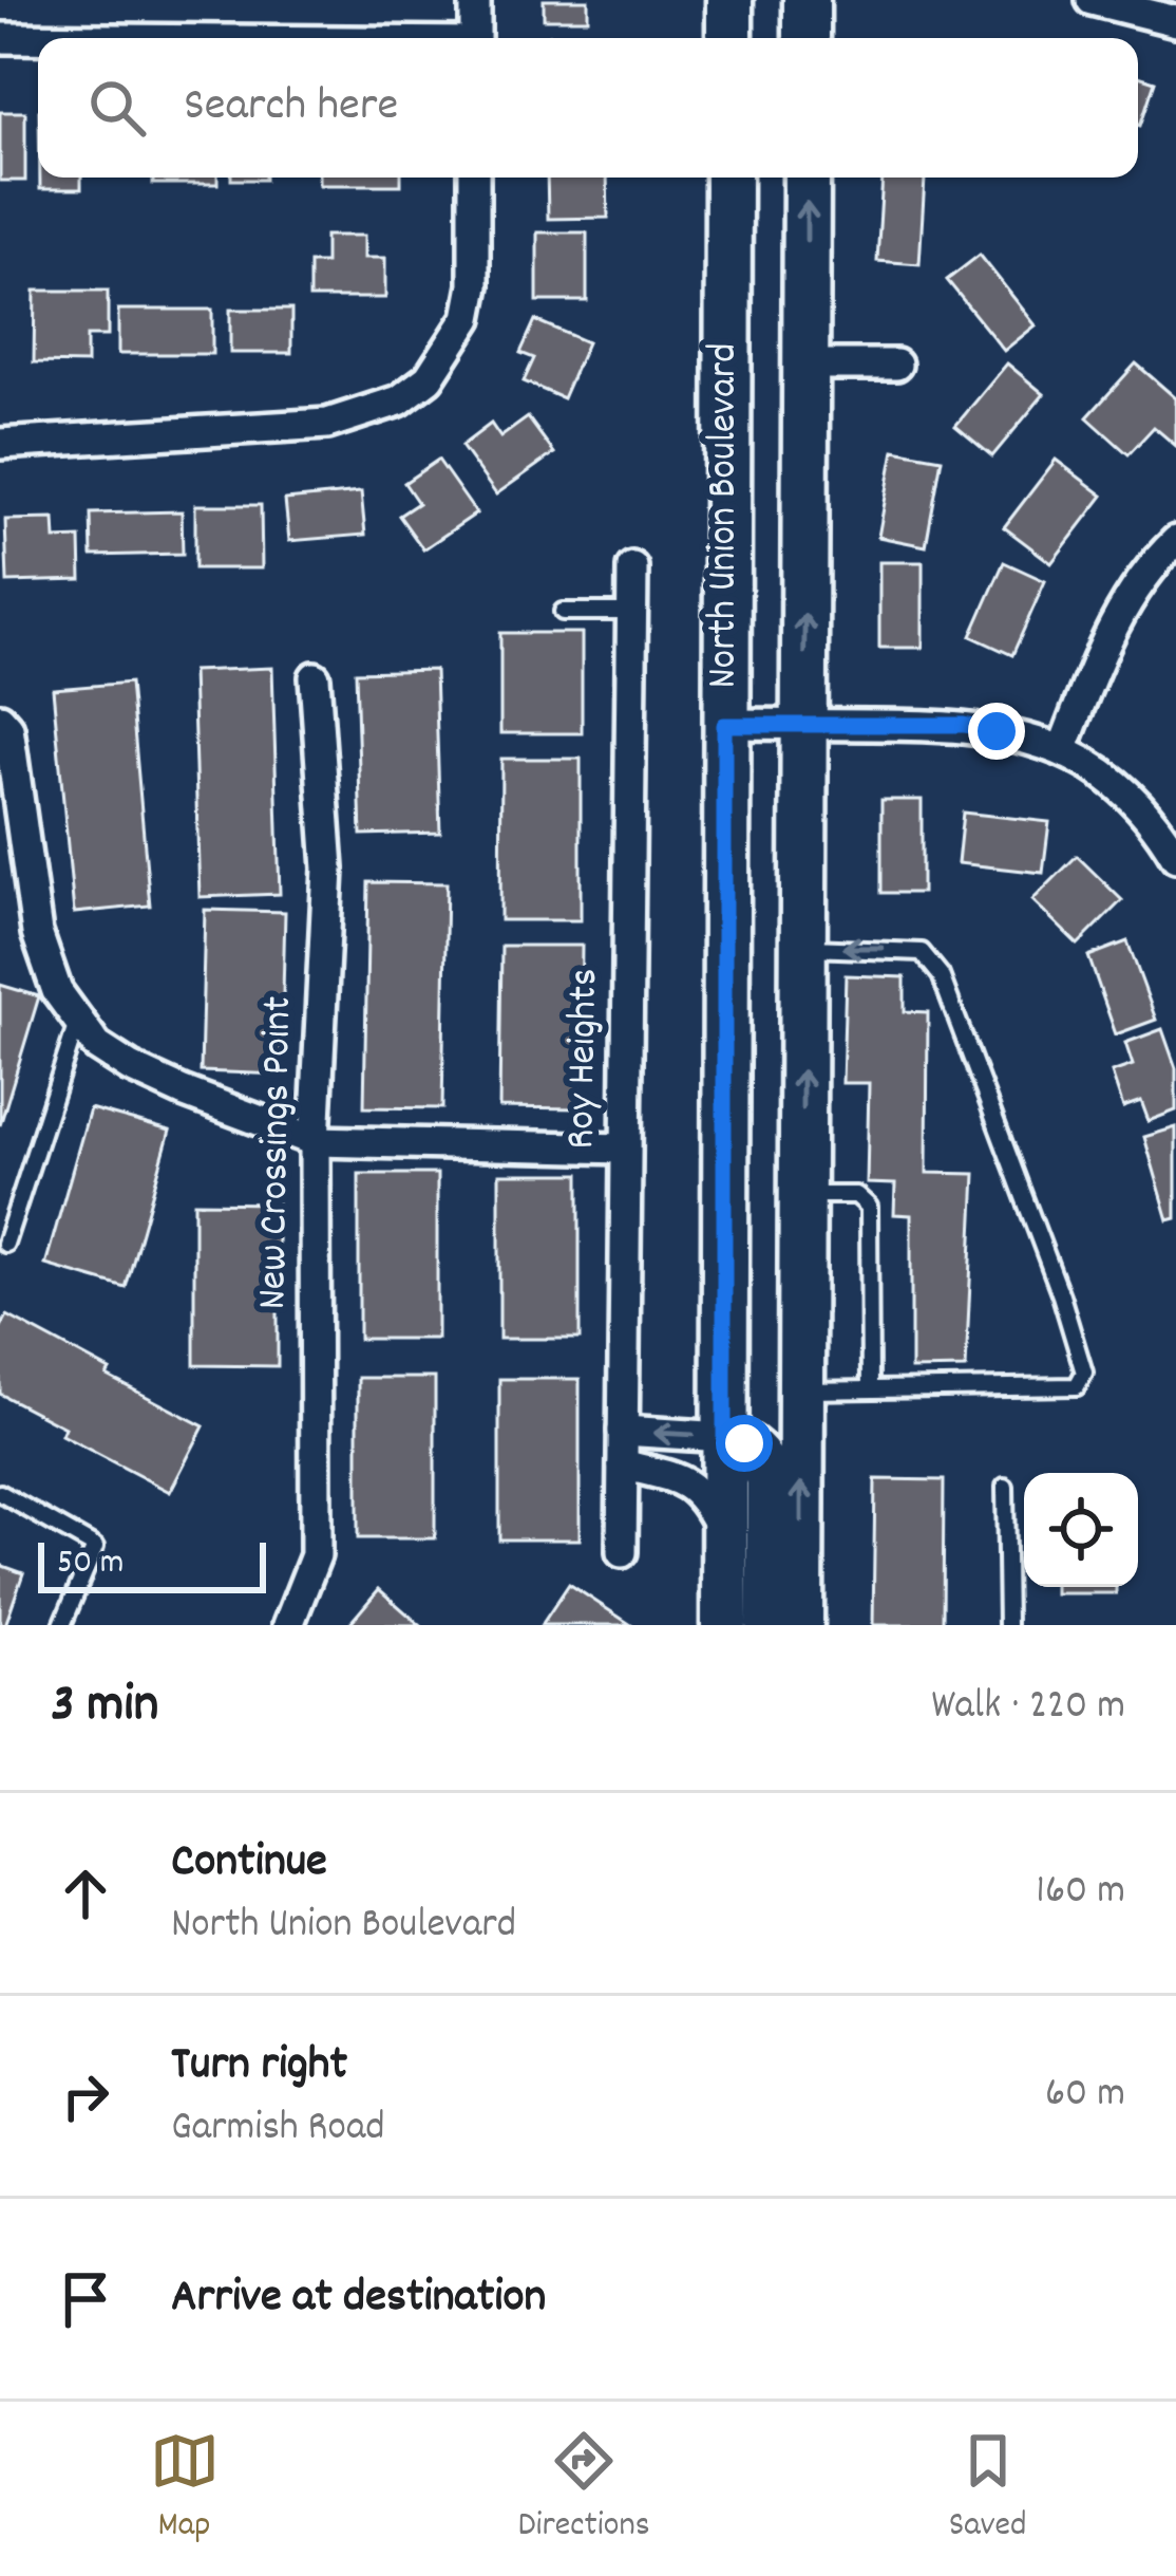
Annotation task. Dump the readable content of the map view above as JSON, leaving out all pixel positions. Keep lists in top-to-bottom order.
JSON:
{
  "streets": {
    "main road": ["North Union Boulevard"],
    "street": ["Roy Heights", "New Crossings Point"]
  },
  "scale_bar": "50 m",
  "page": {
    "search": "Search here",
    "scale": "50 m",
    "heading": ["3 min", "Walk · 220 m"],
    "list": [
      ["Continue", "North Union Boulevard", "160 m"],
      ["Turn right", "Garmish Road", "60 m"],
      "Arrive at destination"
    ],
    "nav": ["Map", "Directions", "Saved"]
  }
}
